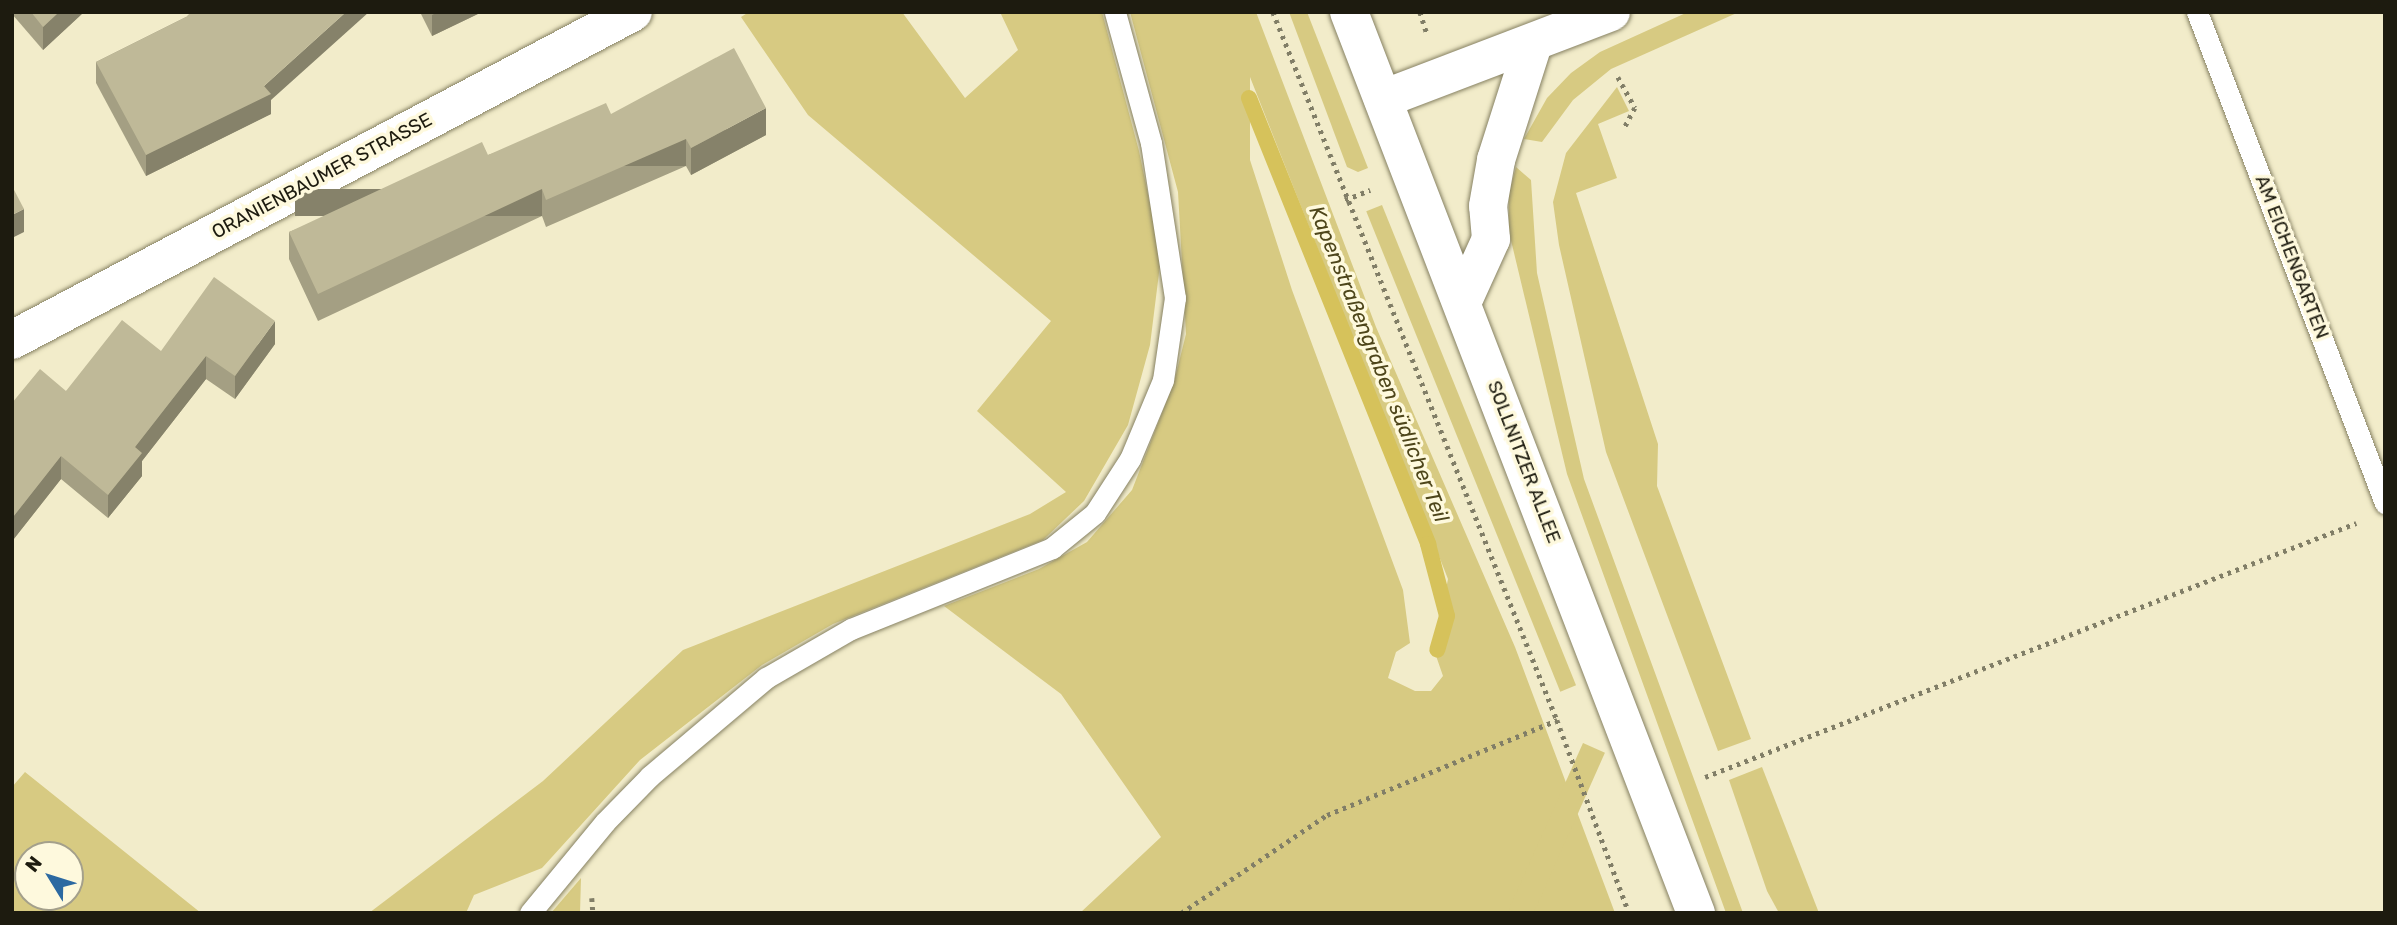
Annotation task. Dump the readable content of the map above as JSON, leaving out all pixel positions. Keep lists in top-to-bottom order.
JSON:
{
  "streets": {
    "street": ["ORANIENBAUMER STRASSE", "SOLLNITZER ALLEE"],
    "lane": ["AM EICHENGARTEN"]
  },
  "water": ["Kapenstraßengraben südlicher Teil"],
  "north": "top left"
}
